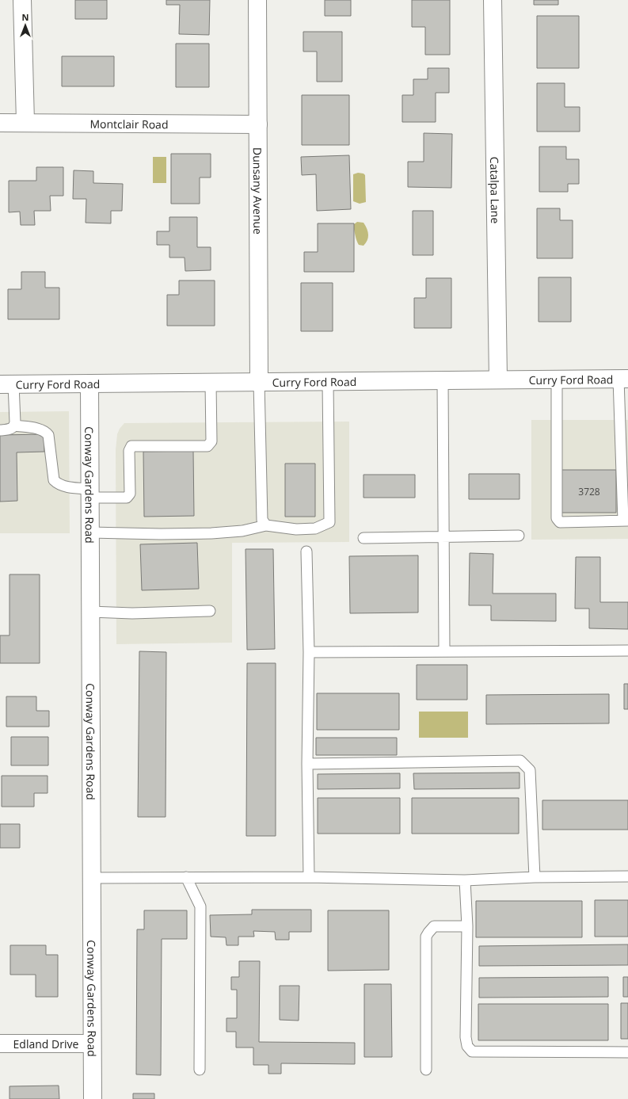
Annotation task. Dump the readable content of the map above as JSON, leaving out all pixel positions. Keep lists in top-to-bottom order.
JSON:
{
  "streets": {
    "street": [
      "Montclair Road",
      "Catalpa Lane",
      "Dunsany Avenue",
      "Curry Ford Road",
      "Conway Gardens Road",
      "Edland Drive"
    ]
  },
  "crossings": [
    ["Montclair Road", "Dunsany Avenue"],
    ["Catalpa Lane", "Curry Ford Road"],
    ["Dunsany Avenue", "Curry Ford Road"],
    ["Curry Ford Road", "Conway Gardens Road"],
    ["Conway Gardens Road", "Edland Drive"]
  ],
  "house_numbers": ["3728"],
  "north": "top"
}
